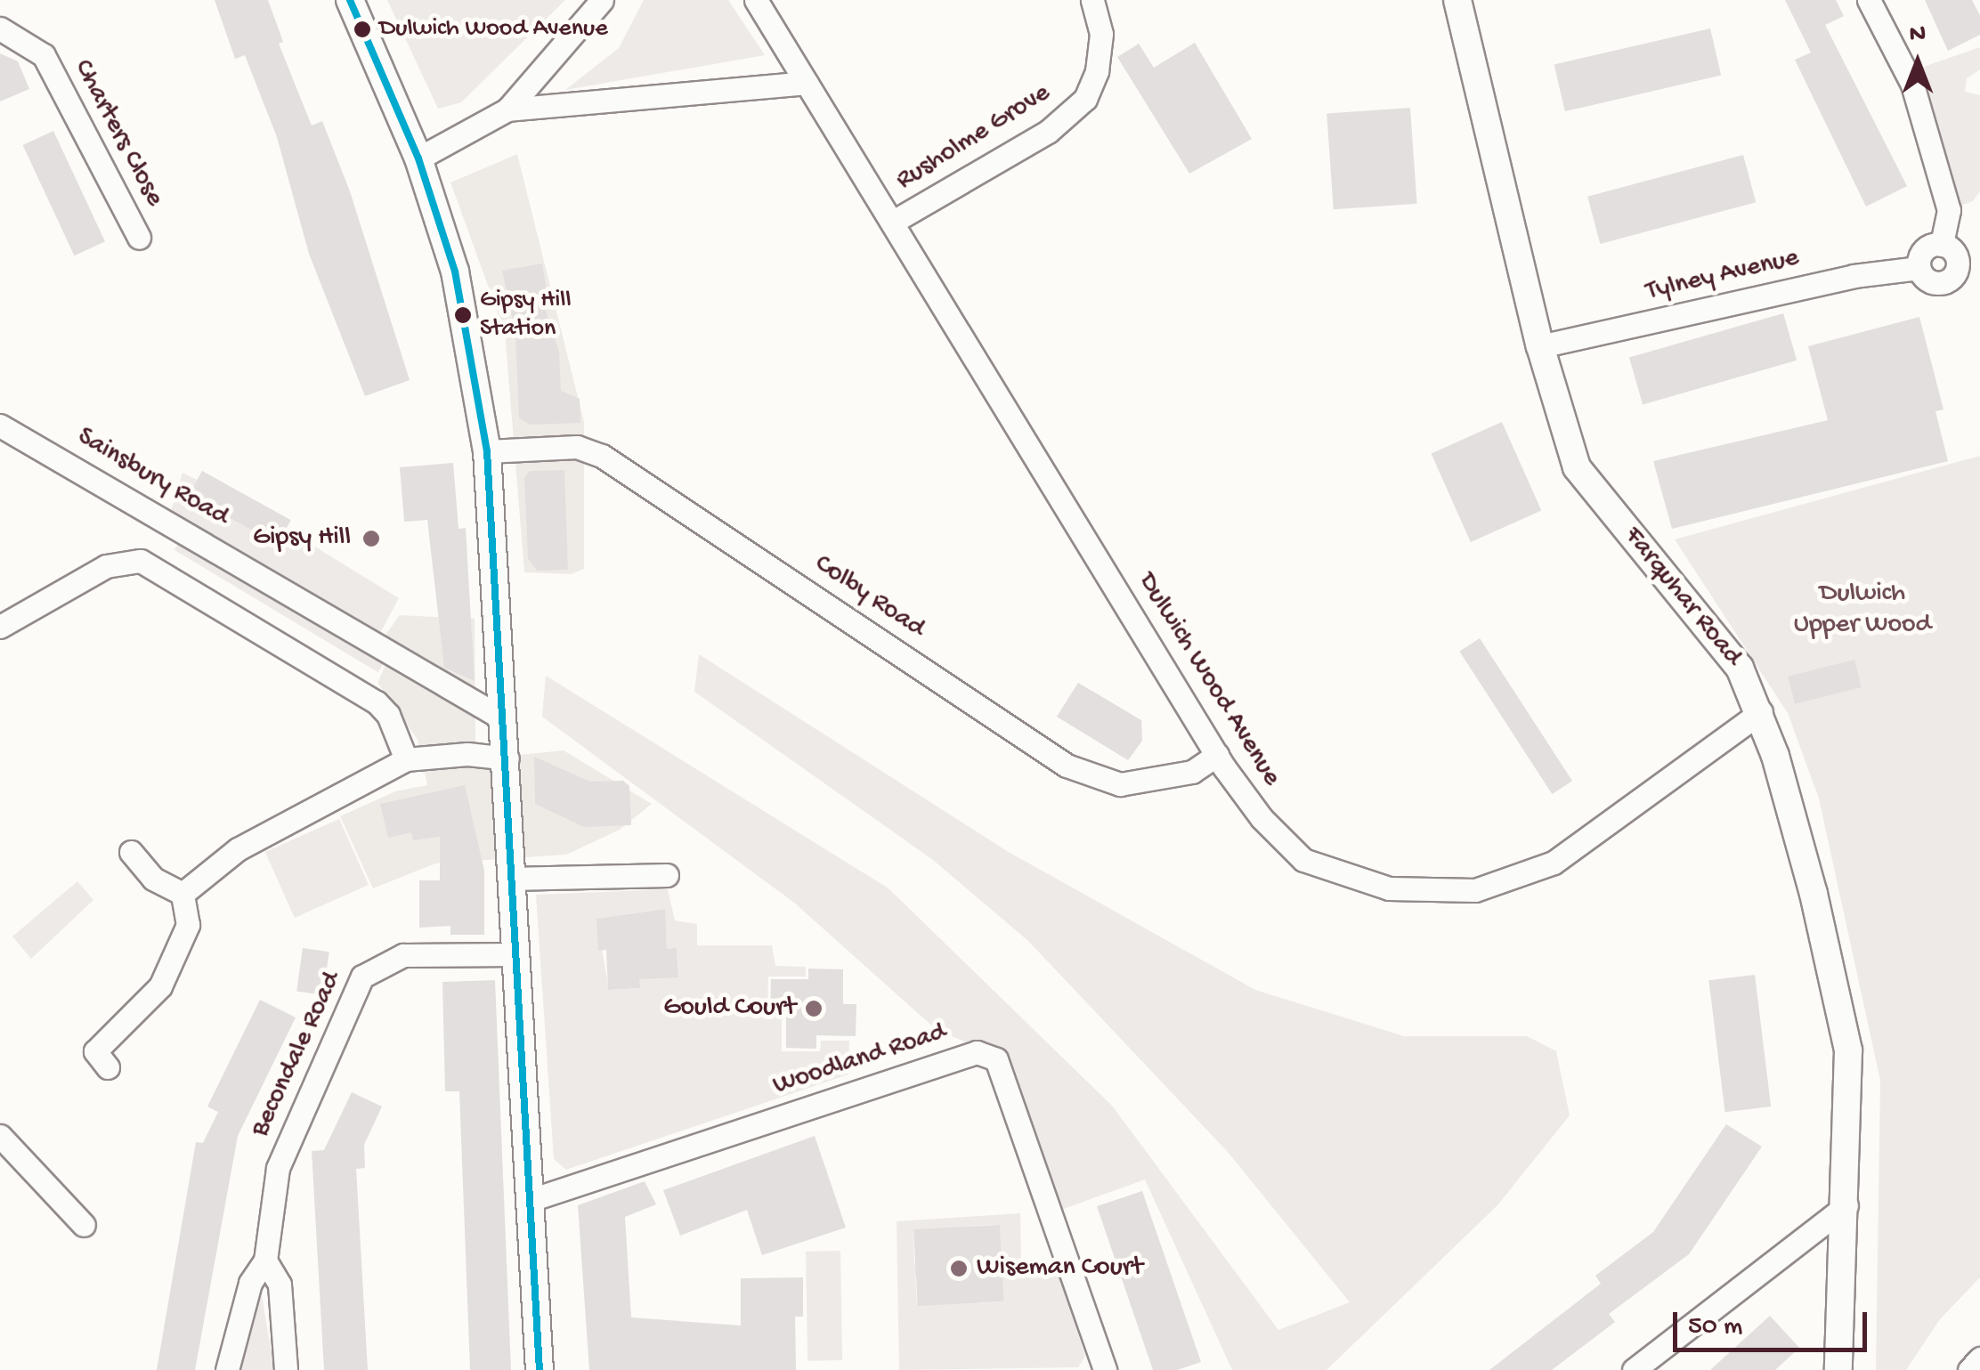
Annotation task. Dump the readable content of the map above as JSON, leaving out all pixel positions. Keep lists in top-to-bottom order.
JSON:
{
  "streets": {
    "street": [
      "Charters Close",
      "Rusholme Grove",
      "Tylney Avenue",
      "Sainsbury Road",
      "Colby Road",
      "Farquhar Road",
      "Dulwich Wood Avenue",
      "Becondale Road",
      "Woodland Road"
    ]
  },
  "crossings": [
    ["Rusholme Grove", "Dulwich Wood Avenue"],
    ["Tylney Avenue", "Farquhar Road"],
    ["Colby Road", "Dulwich Wood Avenue"],
    ["Farquhar Road", "Dulwich Wood Avenue"]
  ],
  "parks": ["Dulwich Upper Wood"],
  "places": [
    "Dulwich Wood Avenue",
    "Gipsy Hill Station",
    "Gipsy Hill",
    "Gould Court",
    "Wiseman Court"
  ],
  "scale_bar": "50 m",
  "north": "top"
}
